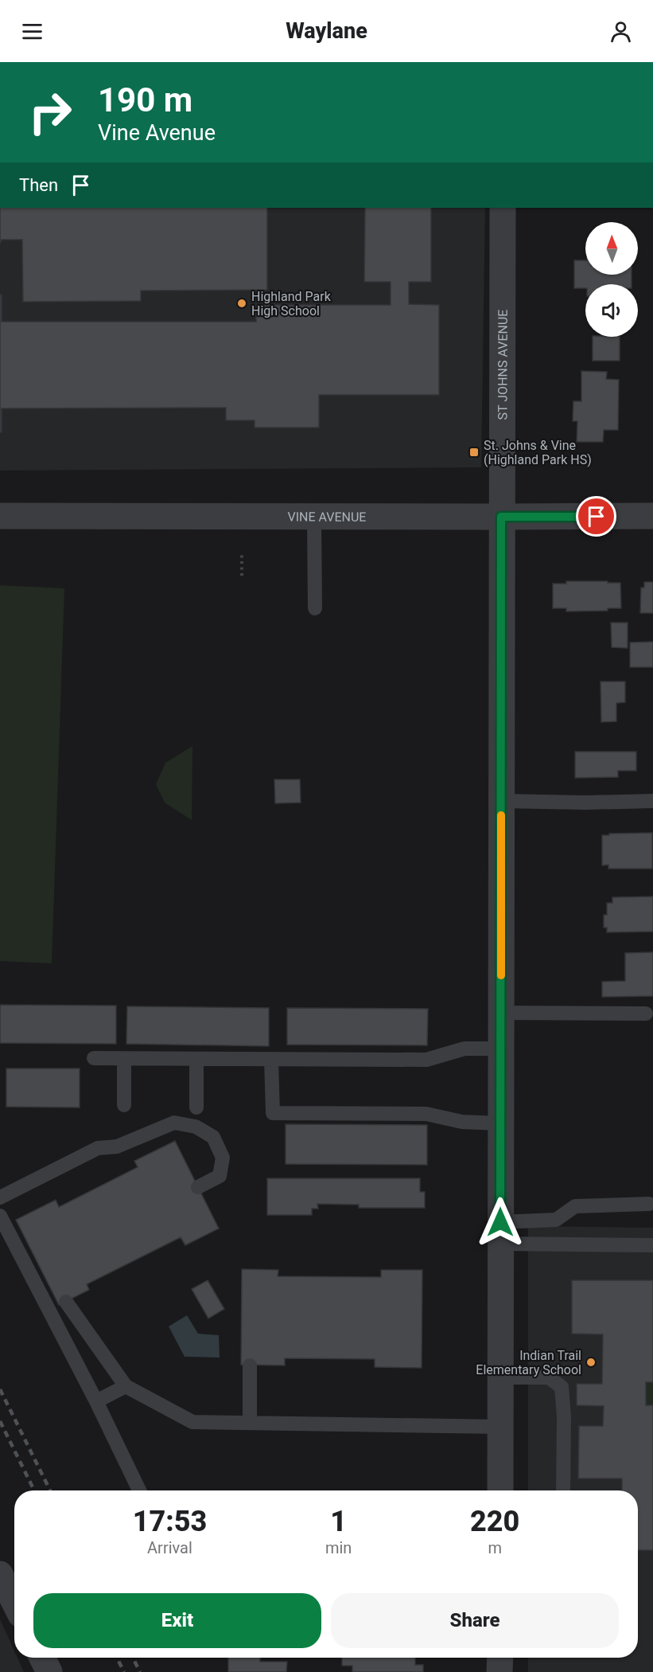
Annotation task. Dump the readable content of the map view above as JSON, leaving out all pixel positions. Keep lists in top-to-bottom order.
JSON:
{
  "streets": {
    "street": ["ST JOHNS AVENUE", "VINE AVENUE"]
  },
  "crossings": [
    ["ST JOHNS AVENUE", "VINE AVENUE"]
  ],
  "places": {
    "other": ["Highland Park High School", "Indian Trail Elementary School"],
    "transit": ["St. Johns & Vine (Highland Park HS)"]
  },
  "north": "top",
  "page": {
    "header": "Waylane",
    "turn": ["190 m", "Vine Avenue"],
    "then": "Then",
    "eta": [
      "17:53",
      "Arrival",
      "1",
      "min",
      "220",
      "m"
    ],
    "buttons": ["Exit", "Share"]
  }
}
